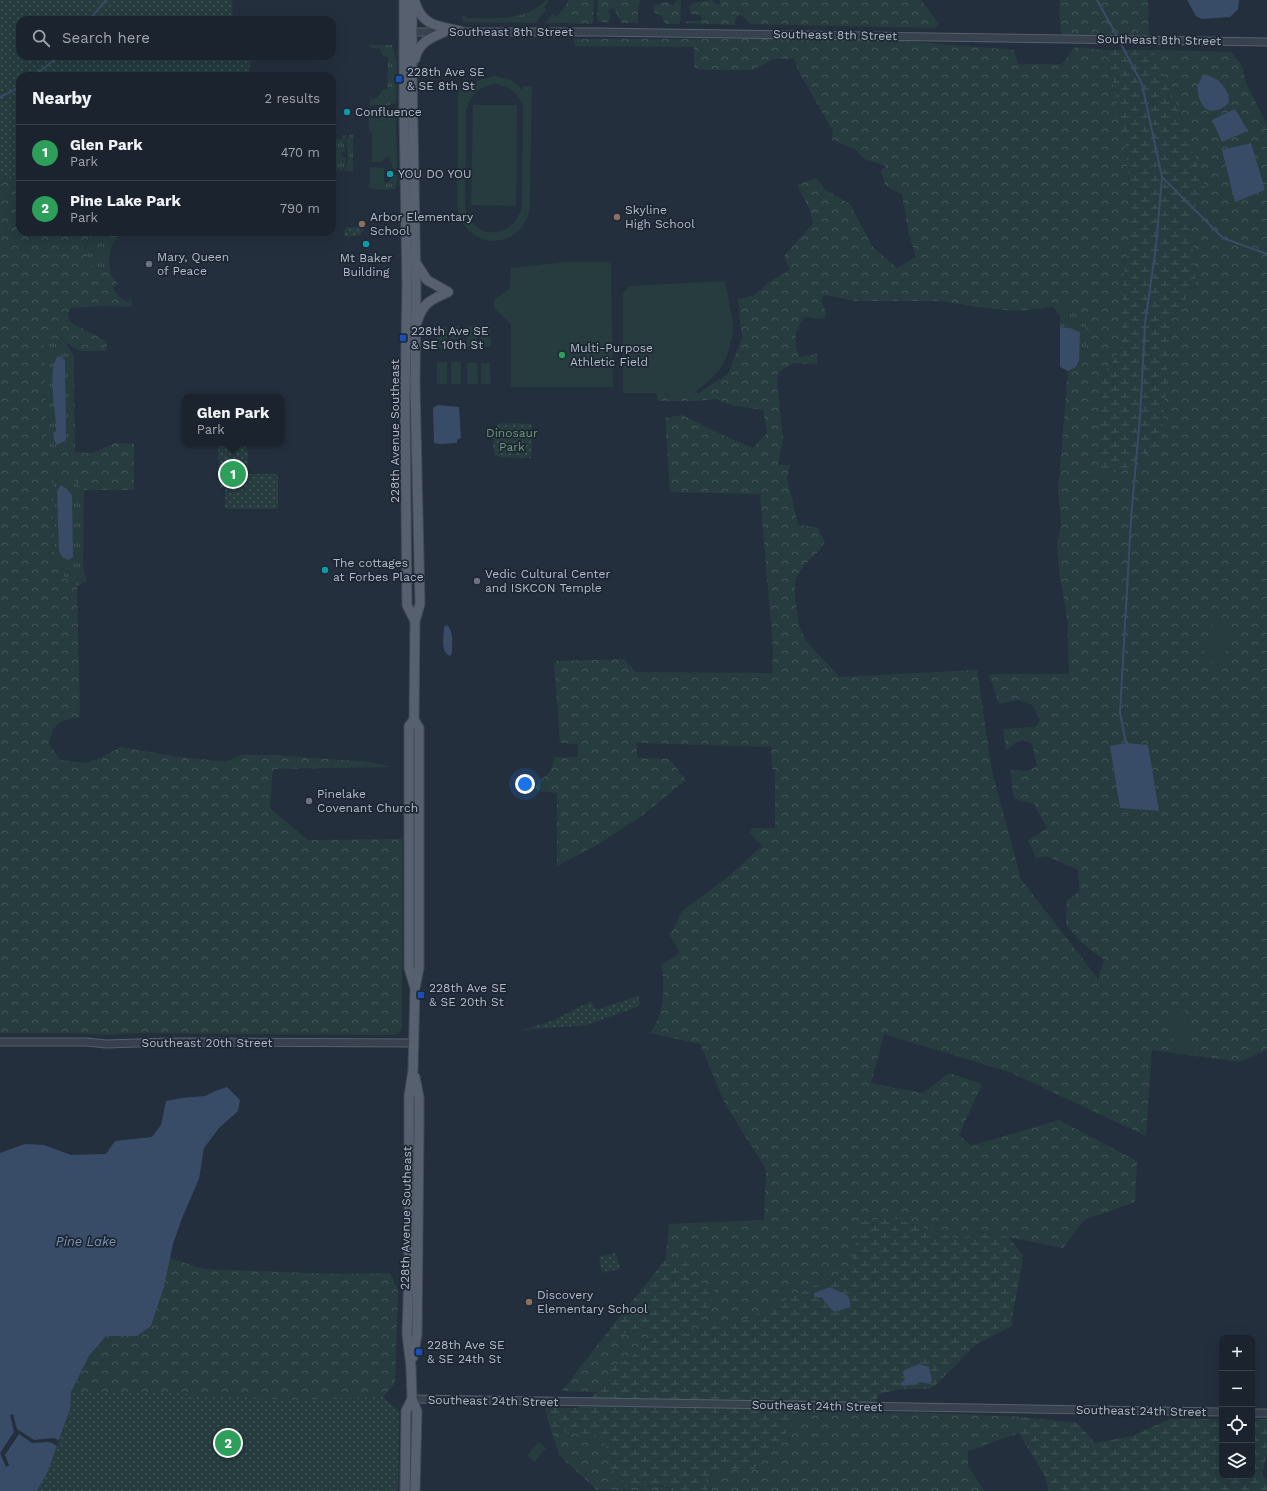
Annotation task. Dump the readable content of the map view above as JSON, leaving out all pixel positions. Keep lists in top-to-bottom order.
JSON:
{
  "streets": {
    "main road": ["228th Avenue Southeast"],
    "street": ["Southeast 8th Street", "Southeast 20th Street", "Southeast 24th Street"]
  },
  "crossings": [
    ["Southeast 8th Street", "228th Avenue Southeast"],
    ["228th Avenue Southeast", "Southeast 20th Street"],
    ["228th Avenue Southeast", "Southeast 24th Street"]
  ],
  "water": ["Pine Lake"],
  "parks": ["Dinosaur Park"],
  "places": {
    "transit": [
      "228th Ave SE & SE 8th St",
      "228th Ave SE & SE 10th St",
      "228th Ave SE & SE 20th St",
      "228th Ave SE & SE 24th St"
    ],
    "other": [
      "Confluence",
      "YOU DO YOU",
      "Skyline High School",
      "Arbor Elementary School",
      "Mt Baker Building",
      "Mary, Queen of Peace",
      "Multi-Purpose Athletic Field",
      "The cottages at Forbes Place",
      "Vedic Cultural Center and ISKCON Temple",
      "Pinelake Covenant Church",
      "Discovery Elementary School"
    ]
  },
  "page": {
    "search": "Search here",
    "heading": ["Nearby", "2 results"],
    "list": [
      {
        "mark": "1",
        "name": "Glen Park",
        "note": "Park",
        "value": "470 m"
      },
      {
        "mark": "2",
        "name": "Pine Lake Park",
        "note": "Park",
        "value": "790 m"
      }
    ],
    "popup": ["Glen Park", "Park"],
    "pins": ["1", "2"],
    "map_buttons": ["+", "−"]
  }
}
